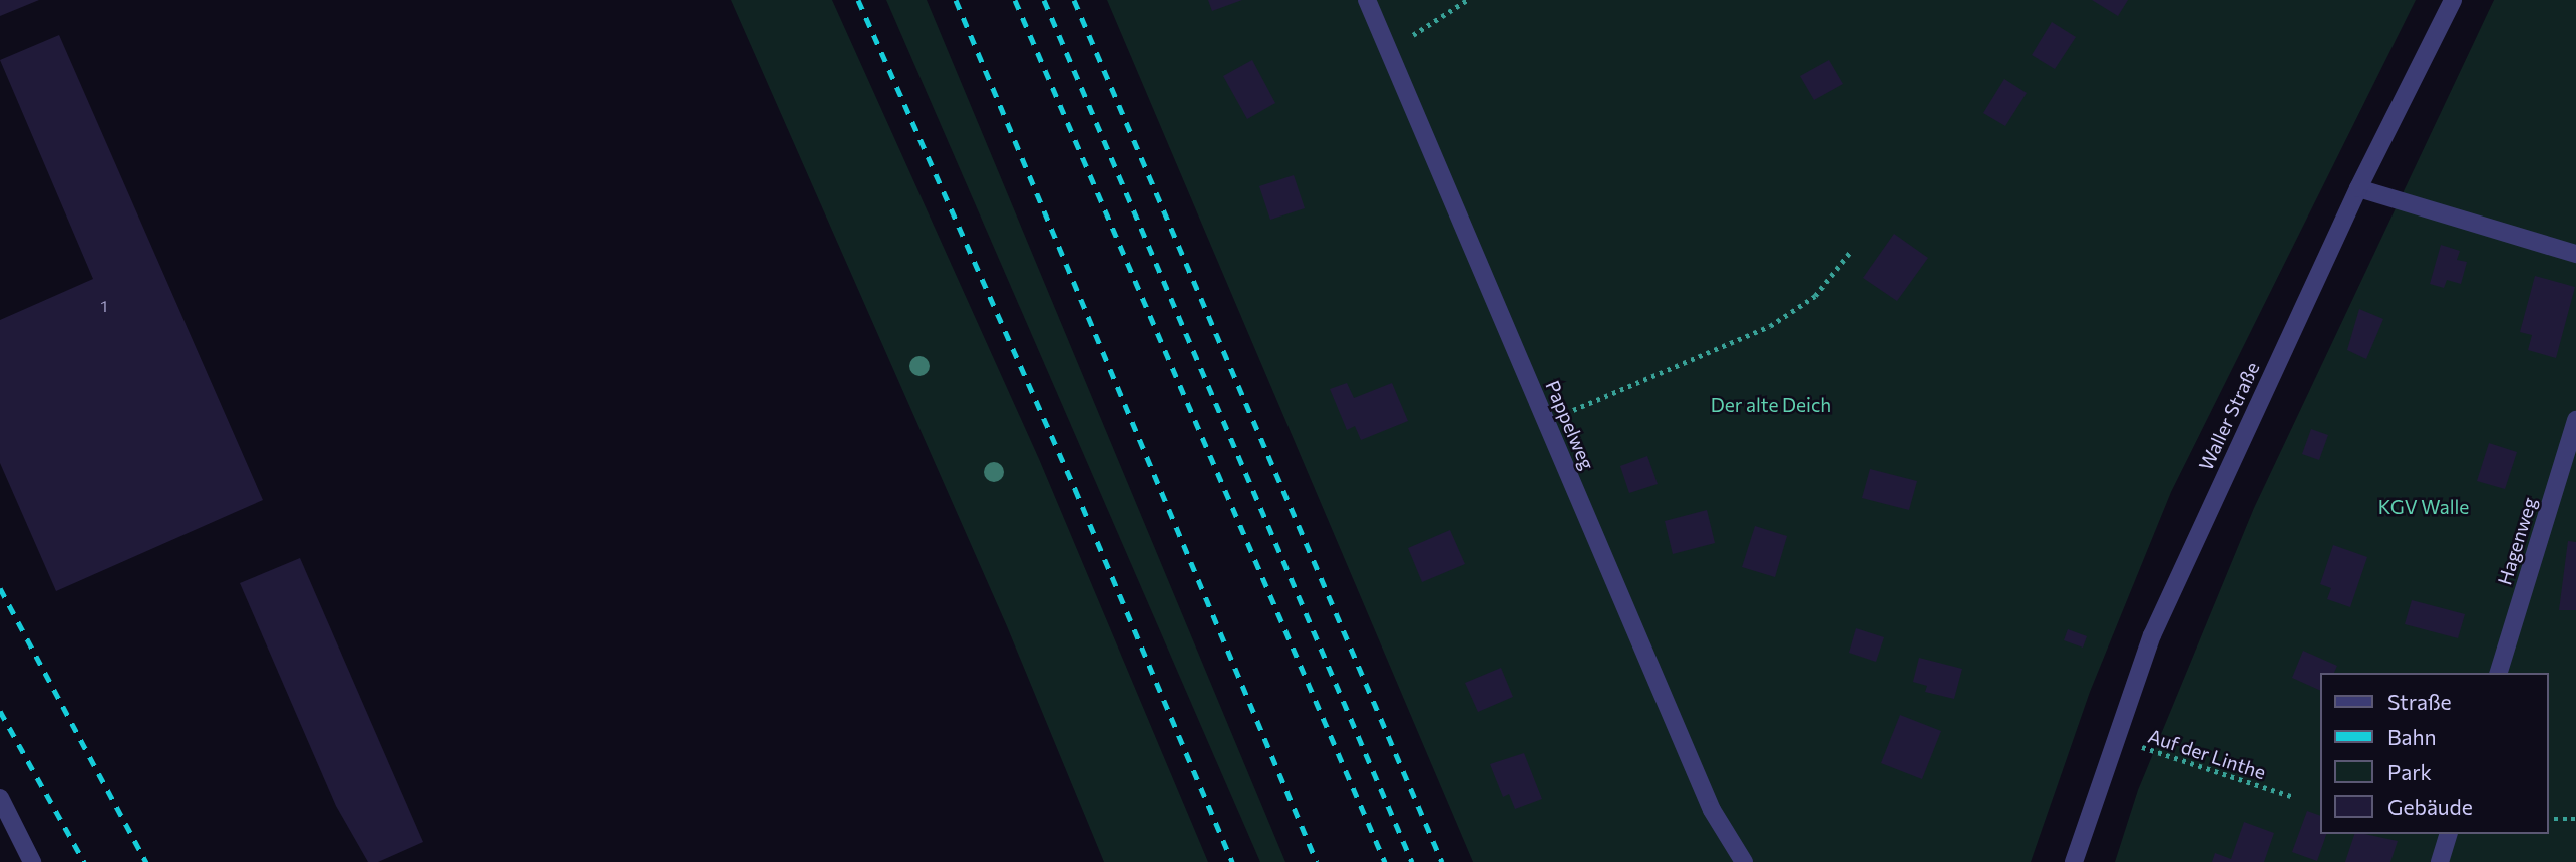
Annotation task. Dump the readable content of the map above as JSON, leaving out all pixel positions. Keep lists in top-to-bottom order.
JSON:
{
  "streets": {
    "street": ["Waller Straße", "Pappelweg", "Hagenweg"],
    "path": ["Auf der Linthe"]
  },
  "crossings": [
    ["Waller Straße", "Auf der Linthe"]
  ],
  "parks": ["Der alte Deich", "KGV Walle"],
  "house_numbers": ["1"],
  "legend": [
    "Straße",
    "Bahn",
    "Park",
    "Gebäude"
  ]
}
